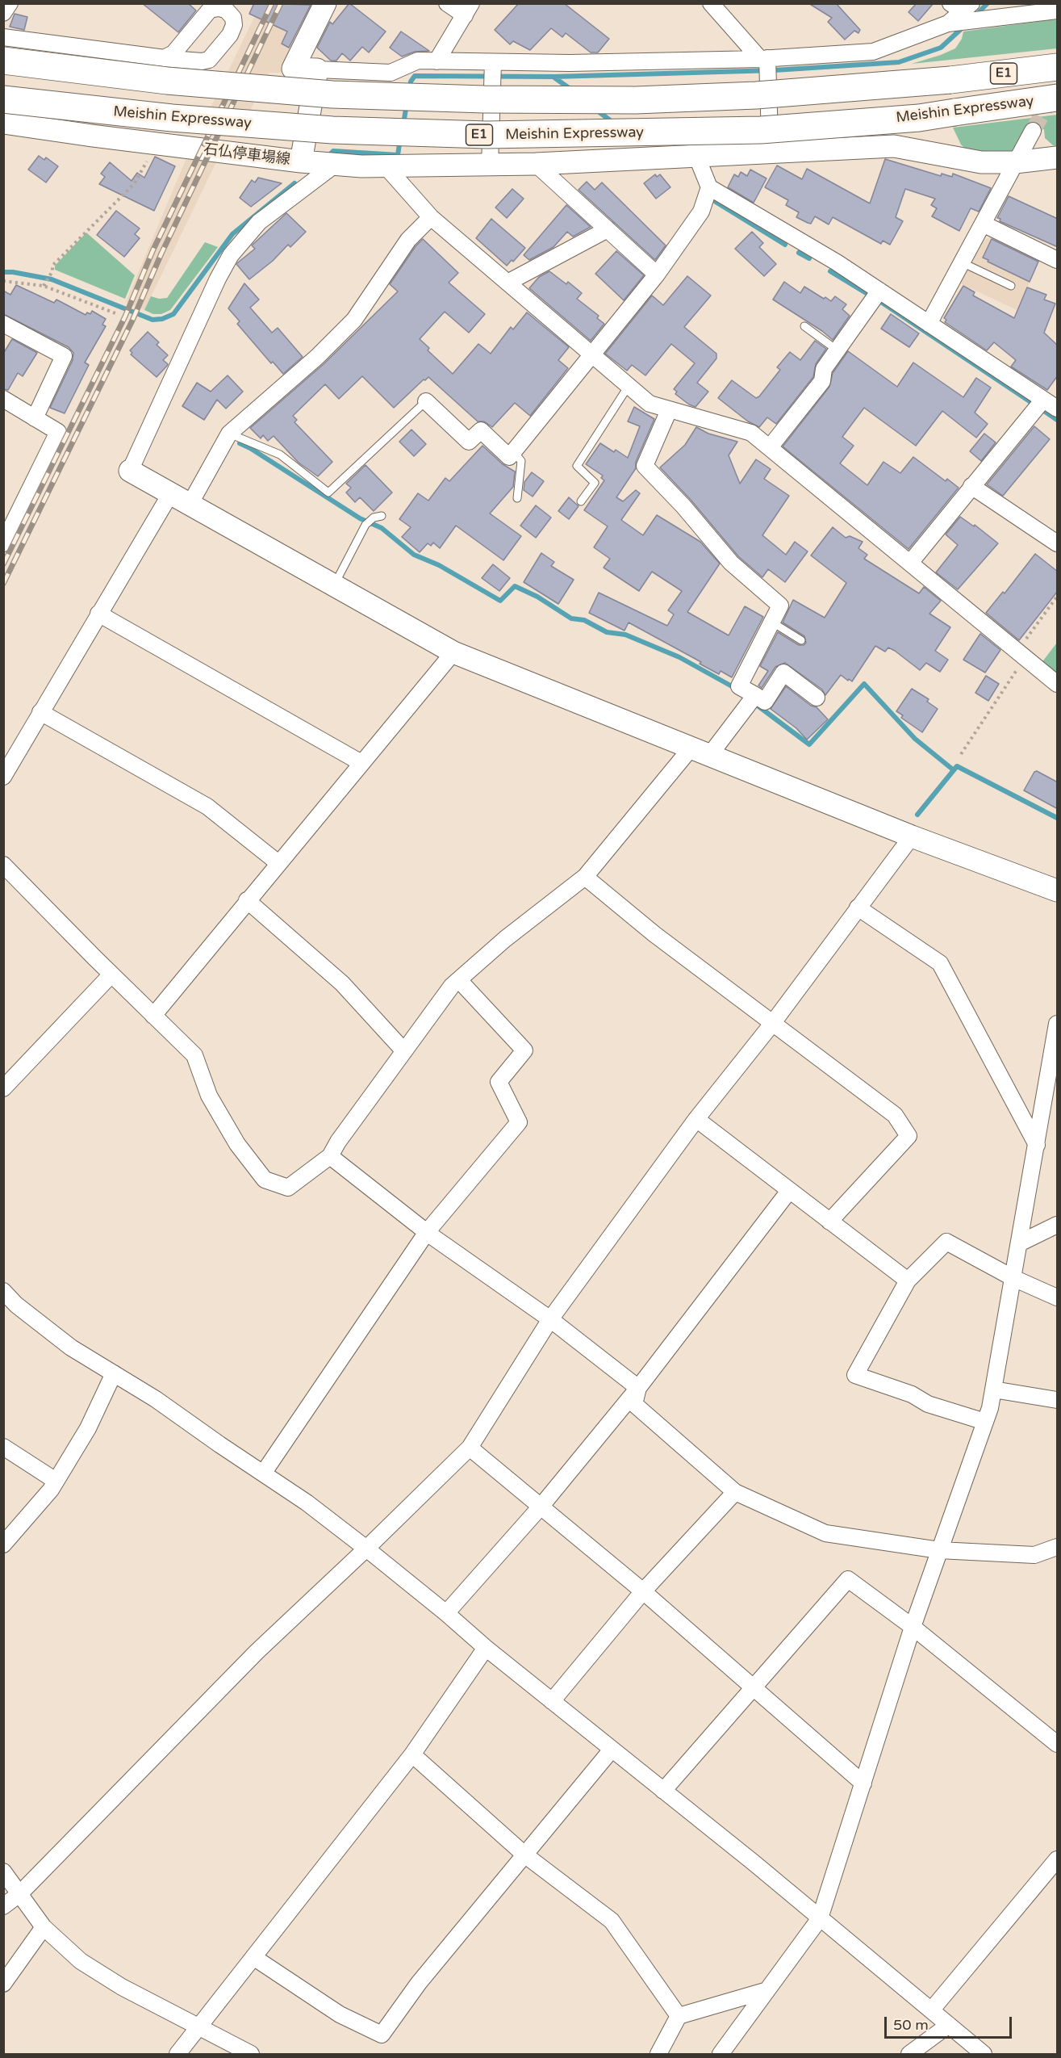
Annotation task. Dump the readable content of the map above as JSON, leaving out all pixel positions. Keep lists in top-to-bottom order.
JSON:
{
  "streets": {
    "highway": ["E1", "Meishin Expressway"],
    "street": ["石仏停車場線"]
  },
  "scale_bar": "50 m"
}
